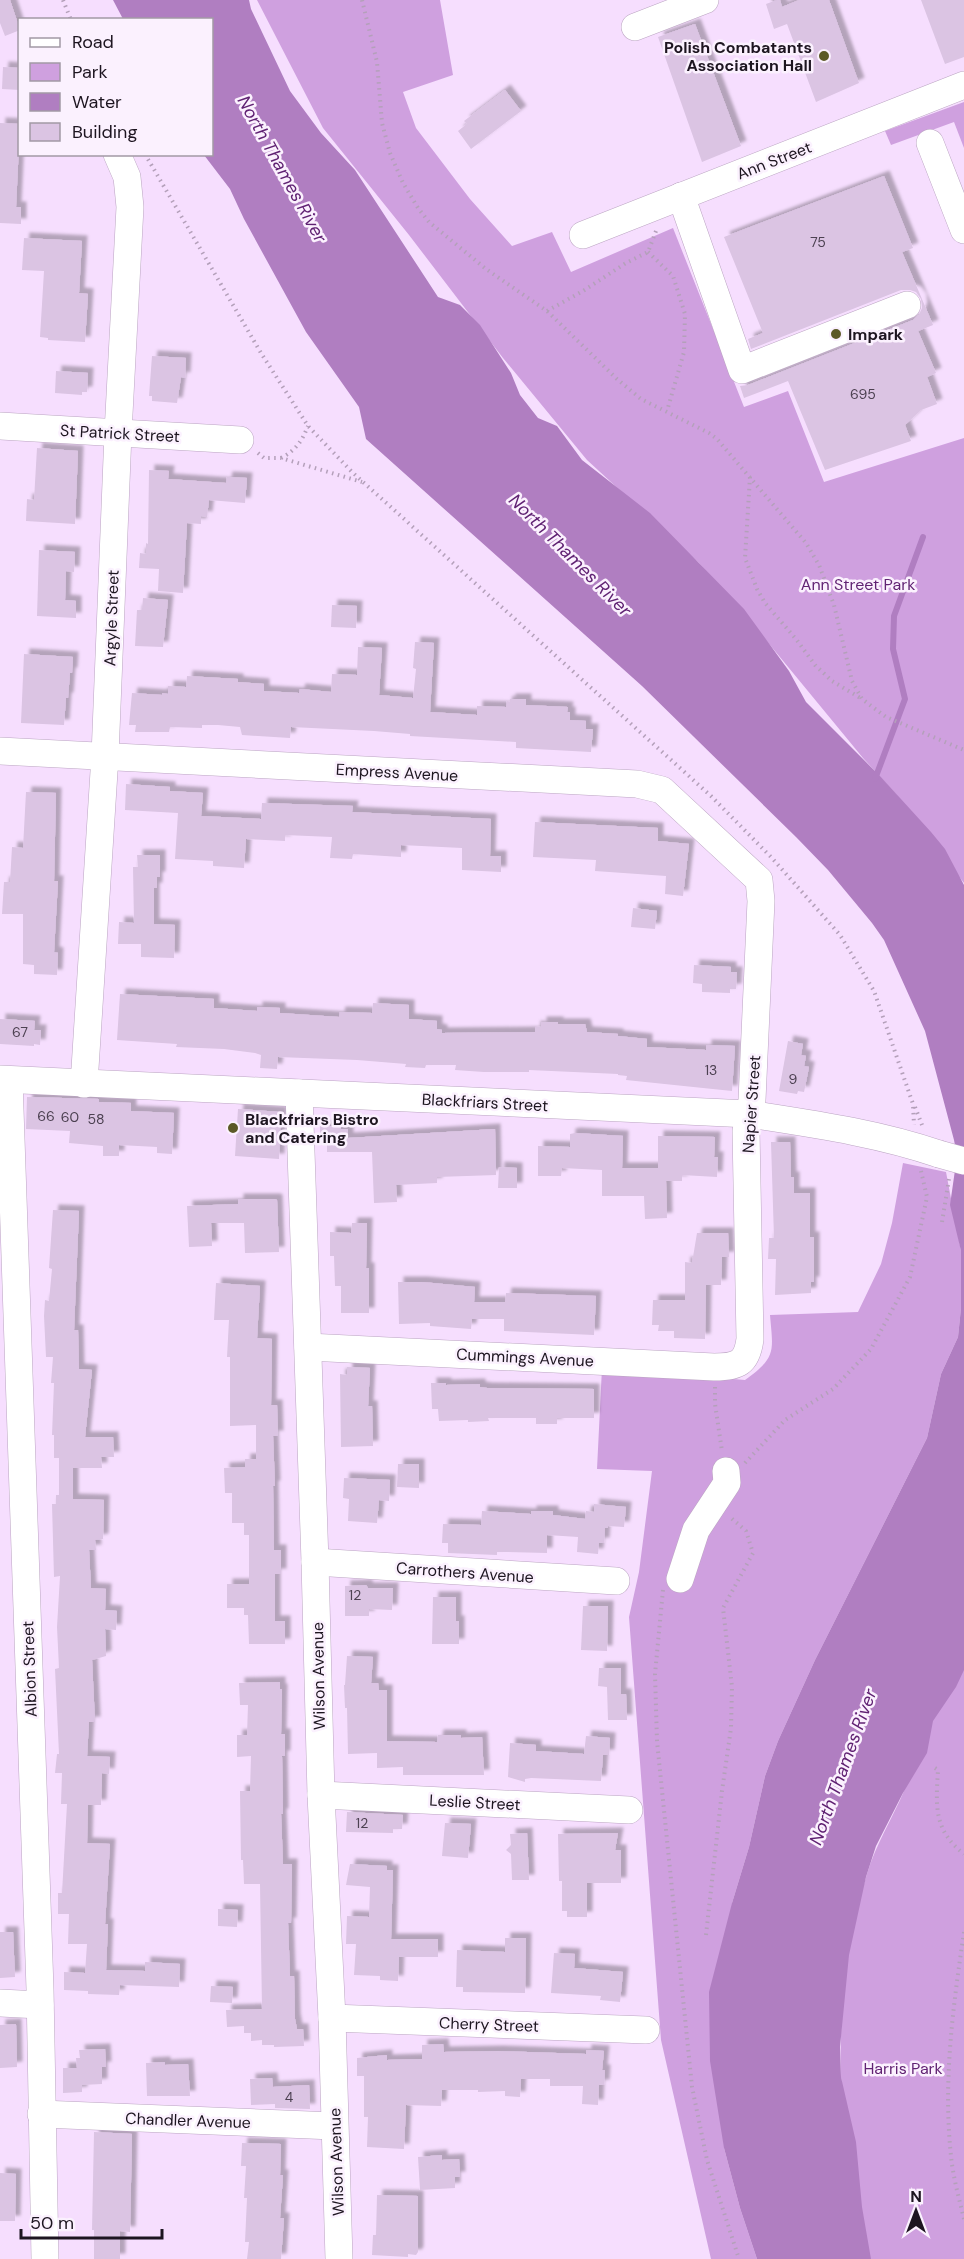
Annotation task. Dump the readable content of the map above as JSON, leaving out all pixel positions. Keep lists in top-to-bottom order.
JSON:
{
  "streets": {
    "street": [
      "Ann Street",
      "St Patrick Street",
      "Argyle Street",
      "Empress Avenue",
      "Blackfriars Street",
      "Napier Street",
      "Cummings Avenue",
      "Carrothers Avenue",
      "Albion Street",
      "Wilson Avenue",
      "Leslie Street",
      "Cherry Street",
      "Chandler Avenue"
    ]
  },
  "crossings": [
    ["St Patrick Street", "Argyle Street"],
    ["Argyle Street", "Empress Avenue"],
    ["Argyle Street", "Blackfriars Street"],
    ["Empress Avenue", "Napier Street"],
    ["Blackfriars Street", "Napier Street"],
    ["Blackfriars Street", "Albion Street"],
    ["Blackfriars Street", "Wilson Avenue"],
    ["Napier Street", "Cummings Avenue"],
    ["Cummings Avenue", "Wilson Avenue"],
    ["Carrothers Avenue", "Wilson Avenue"],
    ["Albion Street", "Chandler Avenue"],
    ["Wilson Avenue", "Leslie Street"],
    ["Wilson Avenue", "Cherry Street"],
    ["Wilson Avenue", "Chandler Avenue"]
  ],
  "water": ["North Thames River"],
  "parks": ["Ann Street Park", "Harris Park"],
  "places": ["Polish Combatants Association Hall", "Impark", "Blackfriars Bistro and Catering"],
  "house_numbers": [
    "75",
    "695",
    "67",
    "13",
    "9",
    "66",
    "60",
    "58",
    "12",
    "12",
    "4"
  ],
  "legend": [
    "Road",
    "Park",
    "Water",
    "Building"
  ],
  "scale_bar": "50 m",
  "north": "top"
}
